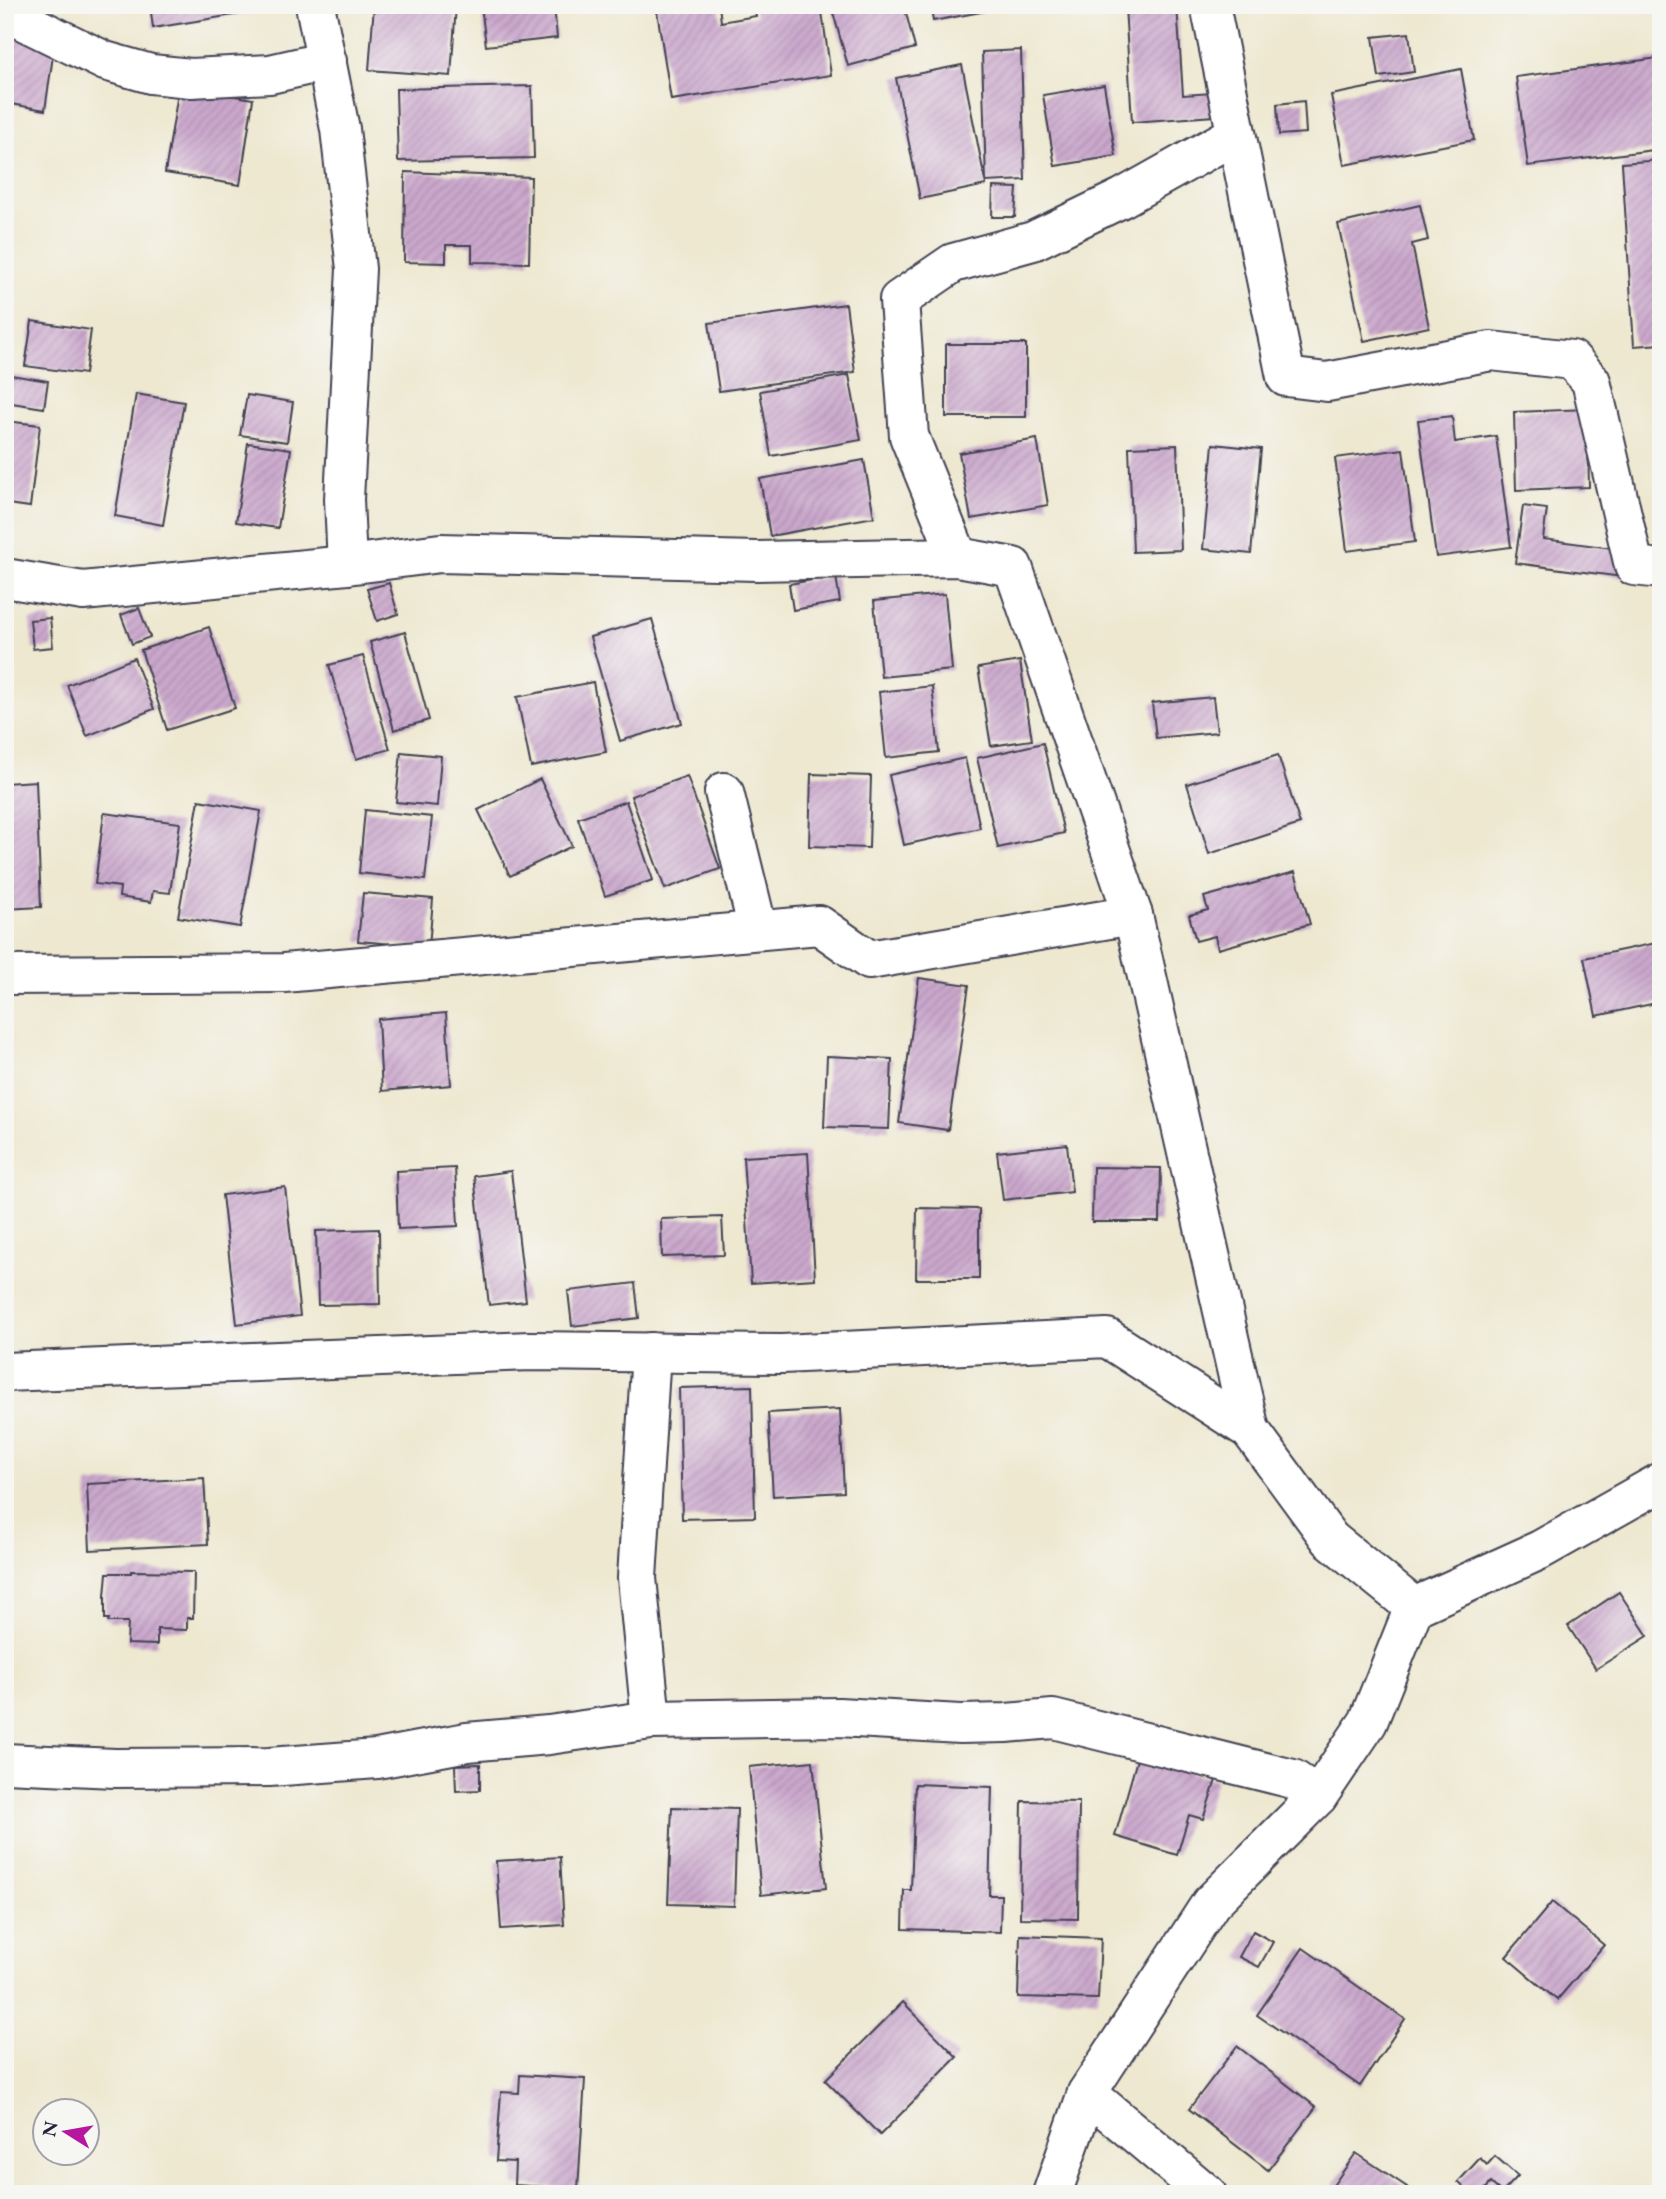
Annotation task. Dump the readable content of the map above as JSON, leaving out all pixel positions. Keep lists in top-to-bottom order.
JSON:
{
  "north": "left"
}
